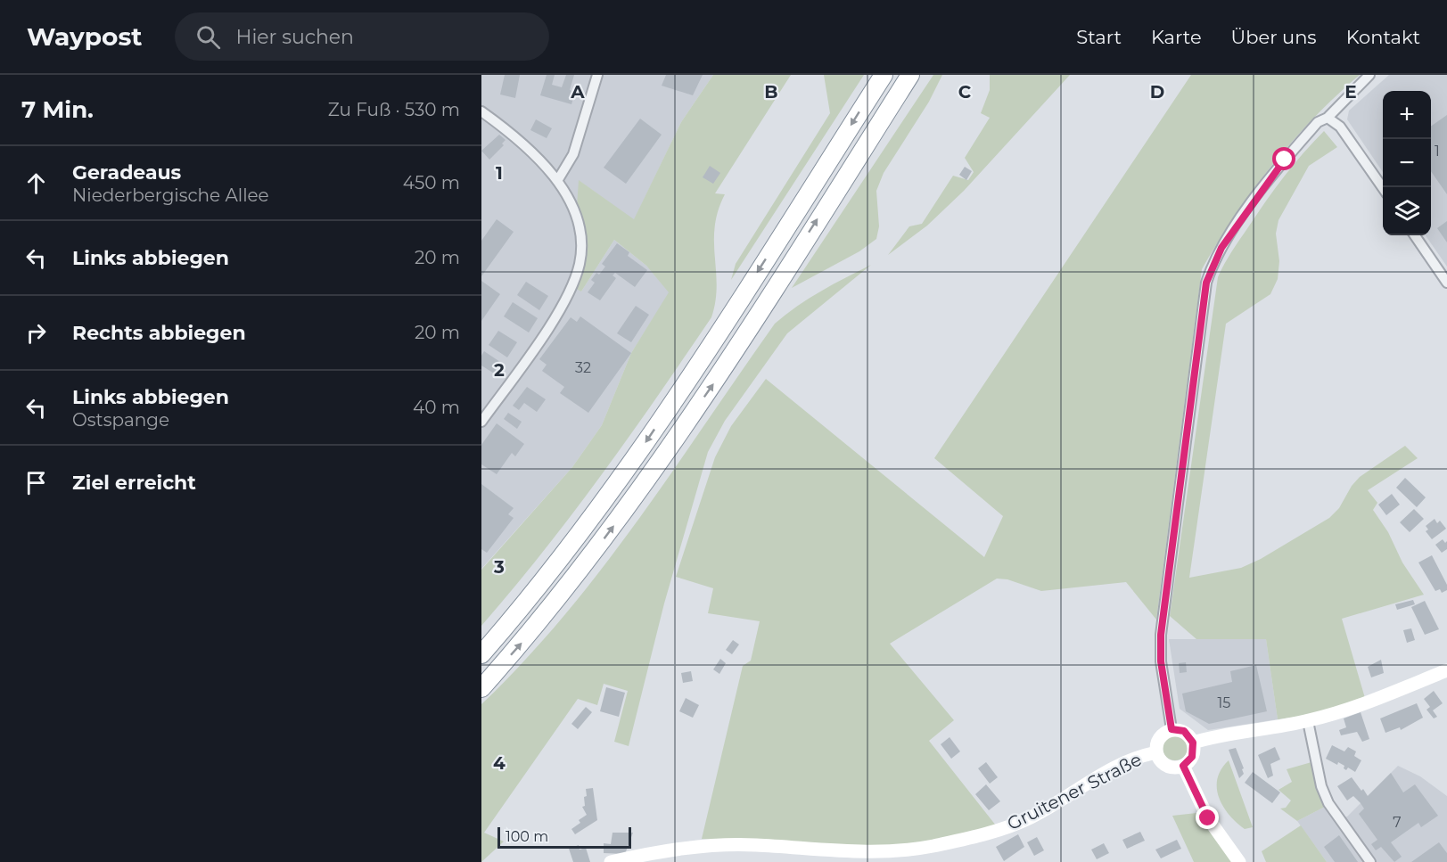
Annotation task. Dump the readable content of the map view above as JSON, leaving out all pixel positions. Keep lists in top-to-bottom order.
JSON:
{
  "streets": {
    "main road": ["Gruitener Straße"]
  },
  "house_numbers": [
    "1",
    "32",
    "15",
    "7"
  ],
  "scale_bar": "100 m",
  "page": {
    "header": "Waypost",
    "search": "Hier suchen",
    "nav": [
      "Start",
      "Karte",
      "Über uns",
      "Kontakt"
    ],
    "heading": ["7 Min.", "Zu Fuß · 530 m"],
    "map_buttons": ["+", "−"],
    "list": [
      ["Geradeaus", "Niederbergische Allee", "450 m"],
      ["Links abbiegen", "20 m"],
      ["Rechts abbiegen", "20 m"],
      ["Links abbiegen", "Ostspange", "40 m"],
      "Ziel erreicht"
    ],
    "scale": "100 m"
  },
  "grid": {
    "columns": [
      "A",
      "B",
      "C",
      "D",
      "E"
    ],
    "rows": [
      "1",
      "2",
      "3",
      "4"
    ]
  }
}
